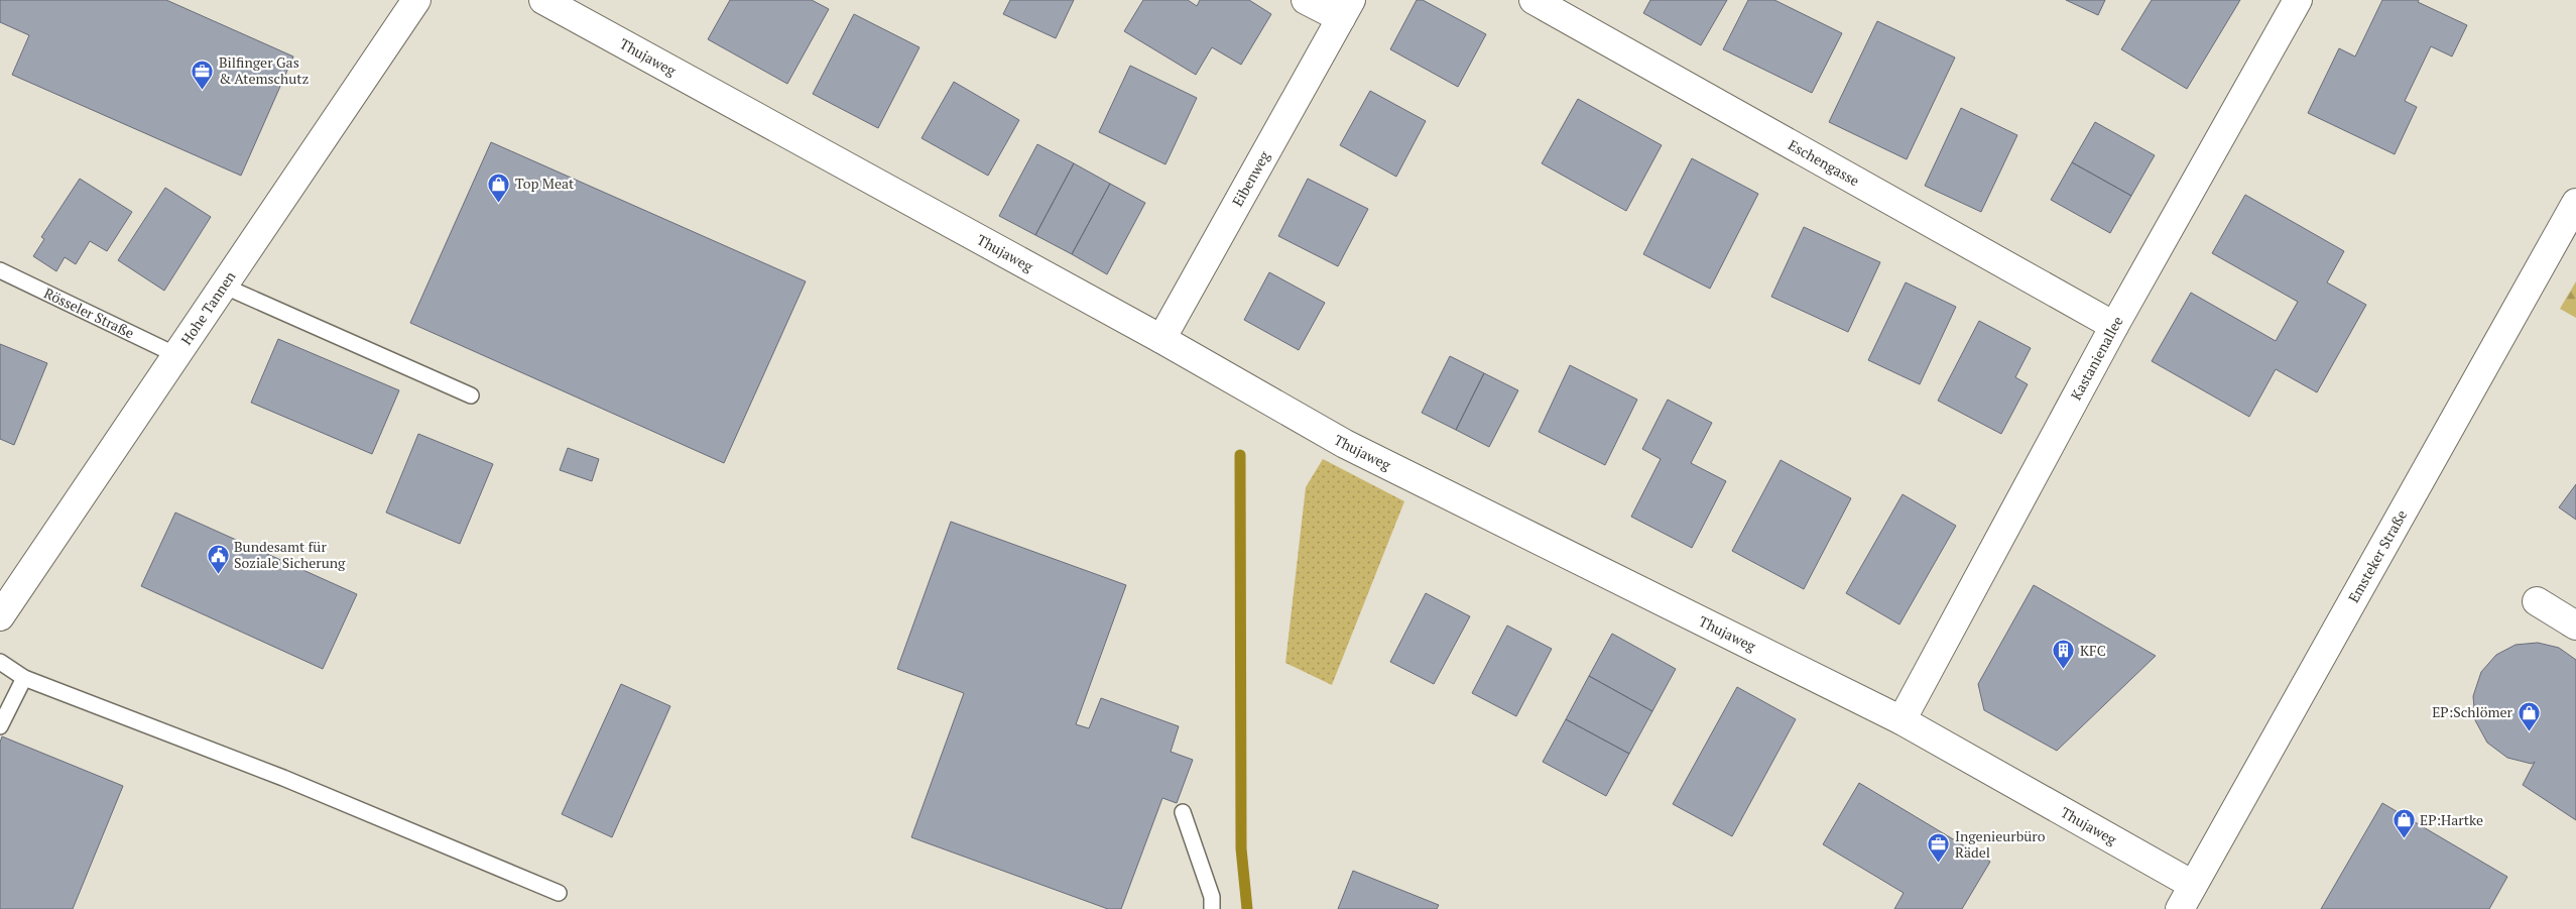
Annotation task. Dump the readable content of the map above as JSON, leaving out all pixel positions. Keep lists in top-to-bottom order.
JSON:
{
  "streets": {
    "street": [
      "Thujaweg",
      "Eschengasse",
      "Eibenweg",
      "Hohe Tannen",
      "Kastanienallee",
      "Emsteker Straße"
    ],
    "lane": ["Rösseler Straße"]
  },
  "crossings": [
    ["Thujaweg", "Eibenweg"],
    ["Thujaweg", "Kastanienallee"],
    ["Thujaweg", "Emsteker Straße"],
    ["Eschengasse", "Kastanienallee"],
    ["Hohe Tannen", "Rösseler Straße"]
  ],
  "places": {
    "office": ["Bilfinger Gas & Atemschutz", "Ingenieurbüro Rädel"],
    "shop": ["Top Meat", "EP:Schlömer", "EP:Hartke"],
    "public building": ["Bundesamt für Soziale Sicherung"],
    "building": ["KFC"]
  }
}
